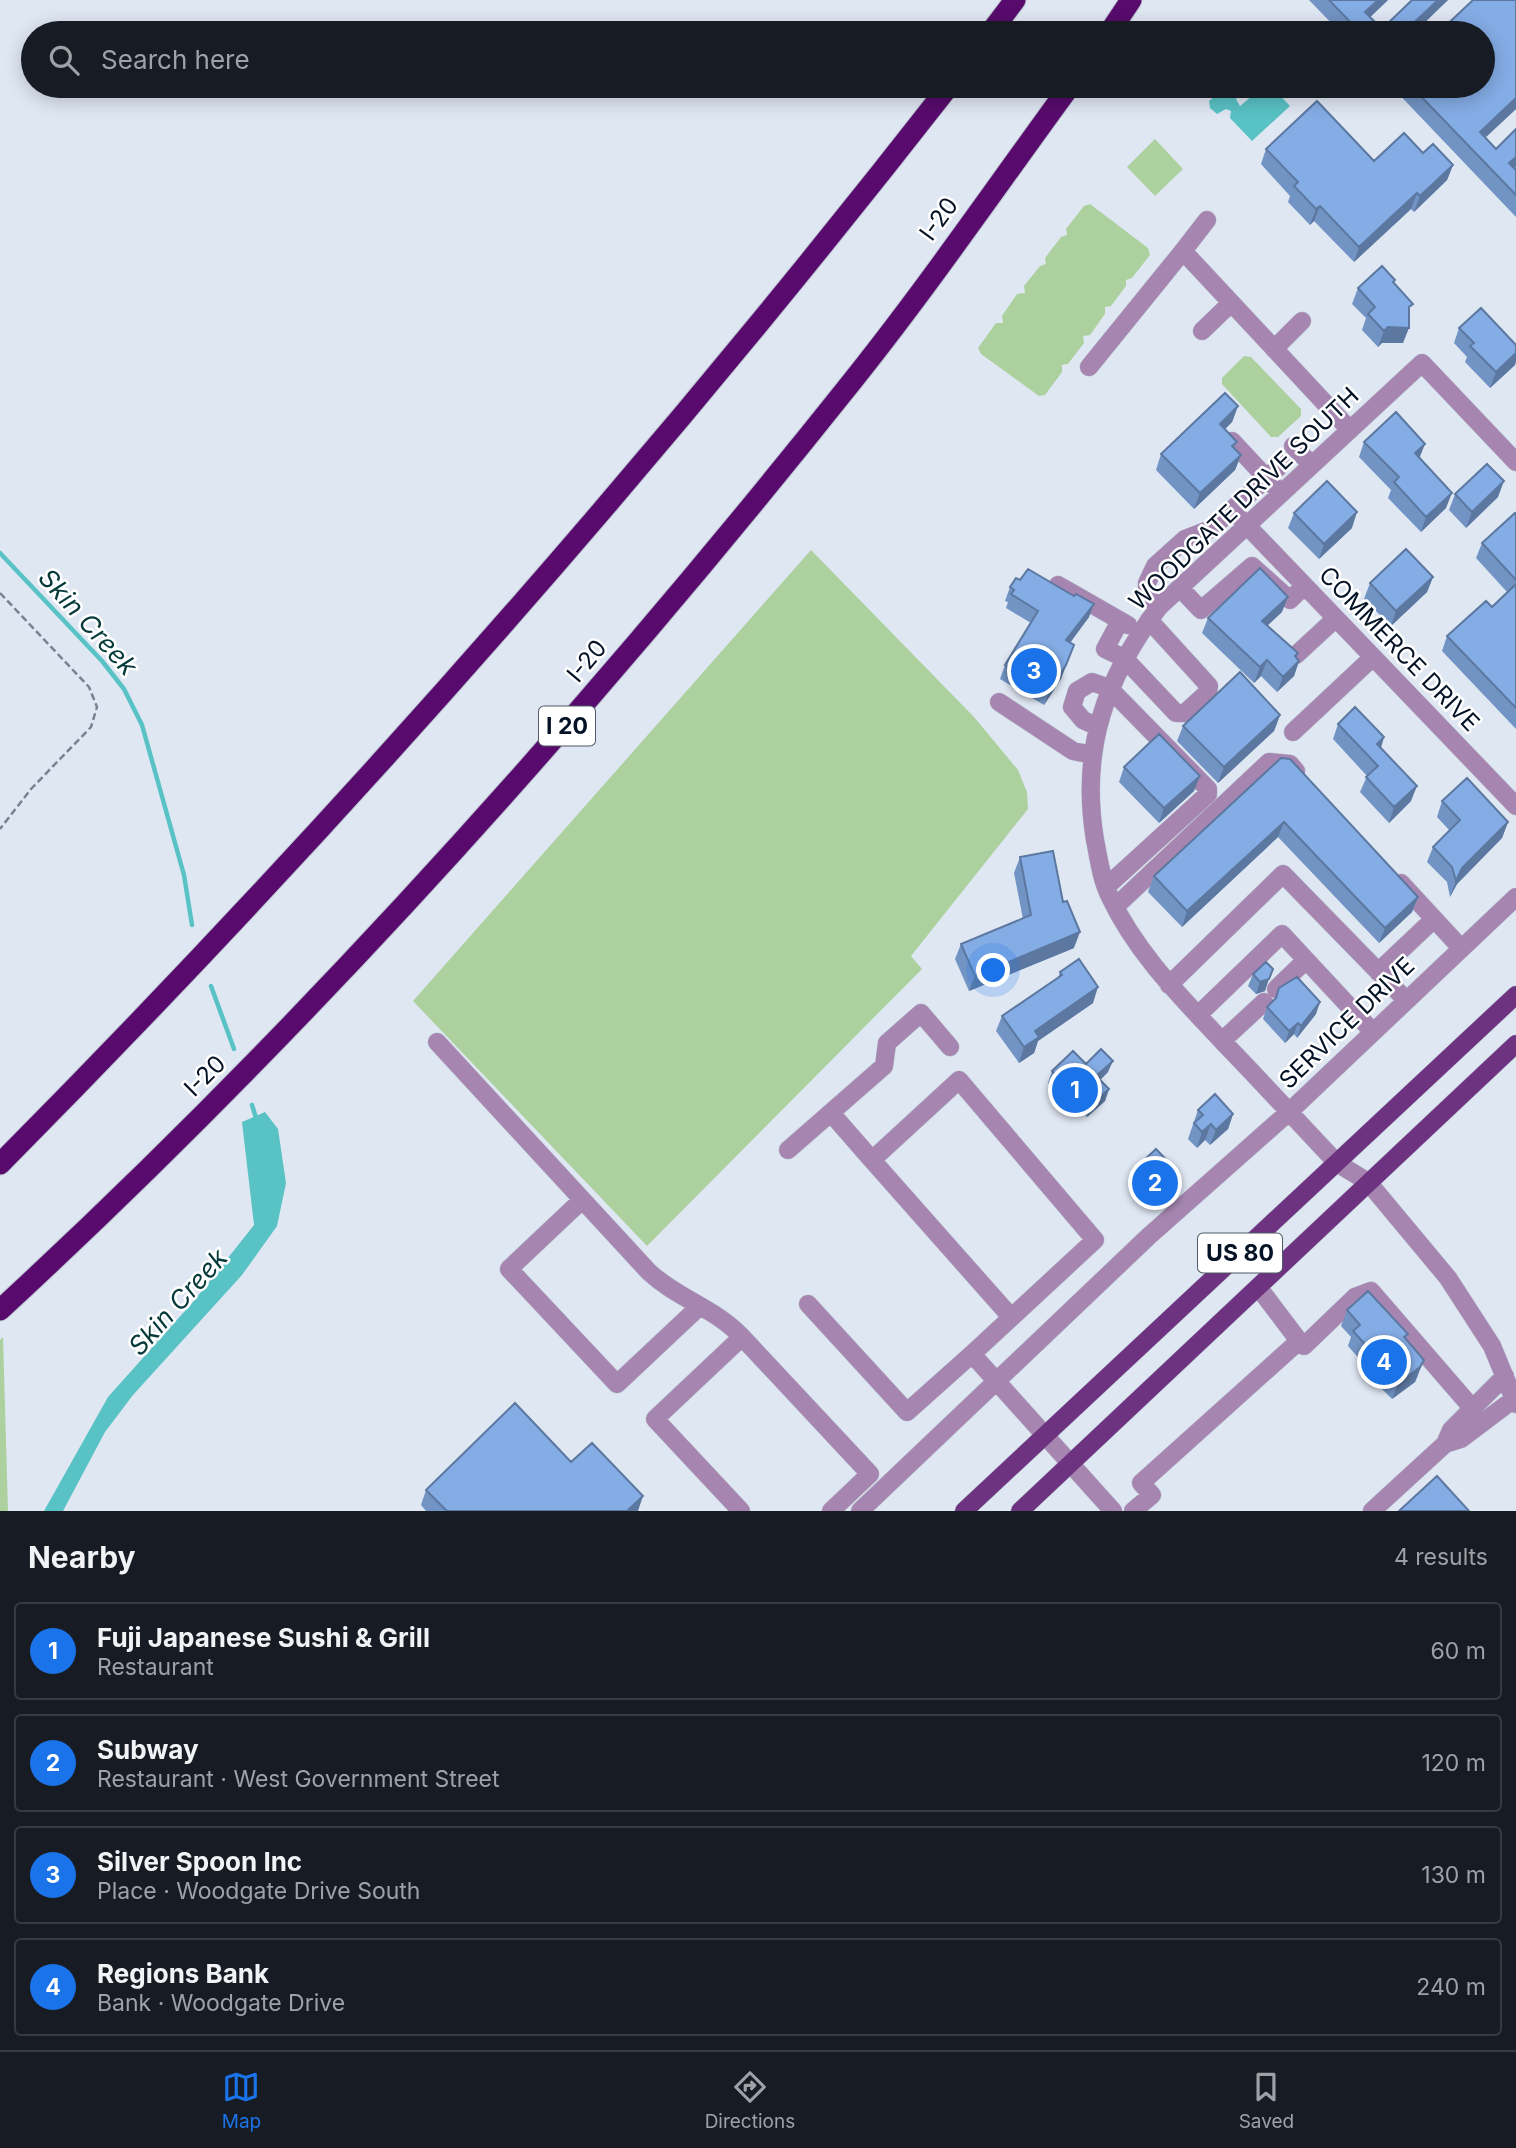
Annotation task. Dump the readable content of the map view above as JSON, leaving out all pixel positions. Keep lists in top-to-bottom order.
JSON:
{
  "streets": {
    "highway": ["I-20", "I 20"],
    "main road": ["US 80"],
    "street": ["WOODGATE DRIVE SOUTH", "COMMERCE DRIVE", "SERVICE DRIVE"]
  },
  "crossings": [
    ["WOODGATE DRIVE SOUTH", "COMMERCE DRIVE"],
    ["WOODGATE DRIVE SOUTH", "SERVICE DRIVE"],
    ["SERVICE DRIVE", "US 80"]
  ],
  "water": ["Skin Creek"],
  "page": {
    "search": "Search here",
    "pins": [
      "3",
      "1",
      "2",
      "4"
    ],
    "heading": ["Nearby", "4 results"],
    "list": [
      {
        "mark": "1",
        "name": "Fuji Japanese Sushi & Grill",
        "note": "Restaurant",
        "value": "60 m"
      },
      {
        "mark": "2",
        "name": "Subway",
        "note": "Restaurant · West Government Street",
        "value": "120 m"
      },
      {
        "mark": "3",
        "name": "Silver Spoon Inc",
        "note": "Place · Woodgate Drive South",
        "value": "130 m"
      },
      {
        "mark": "4",
        "name": "Regions Bank",
        "note": "Bank · Woodgate Drive",
        "value": "240 m"
      }
    ],
    "nav": ["Map", "Directions", "Saved"]
  }
}
